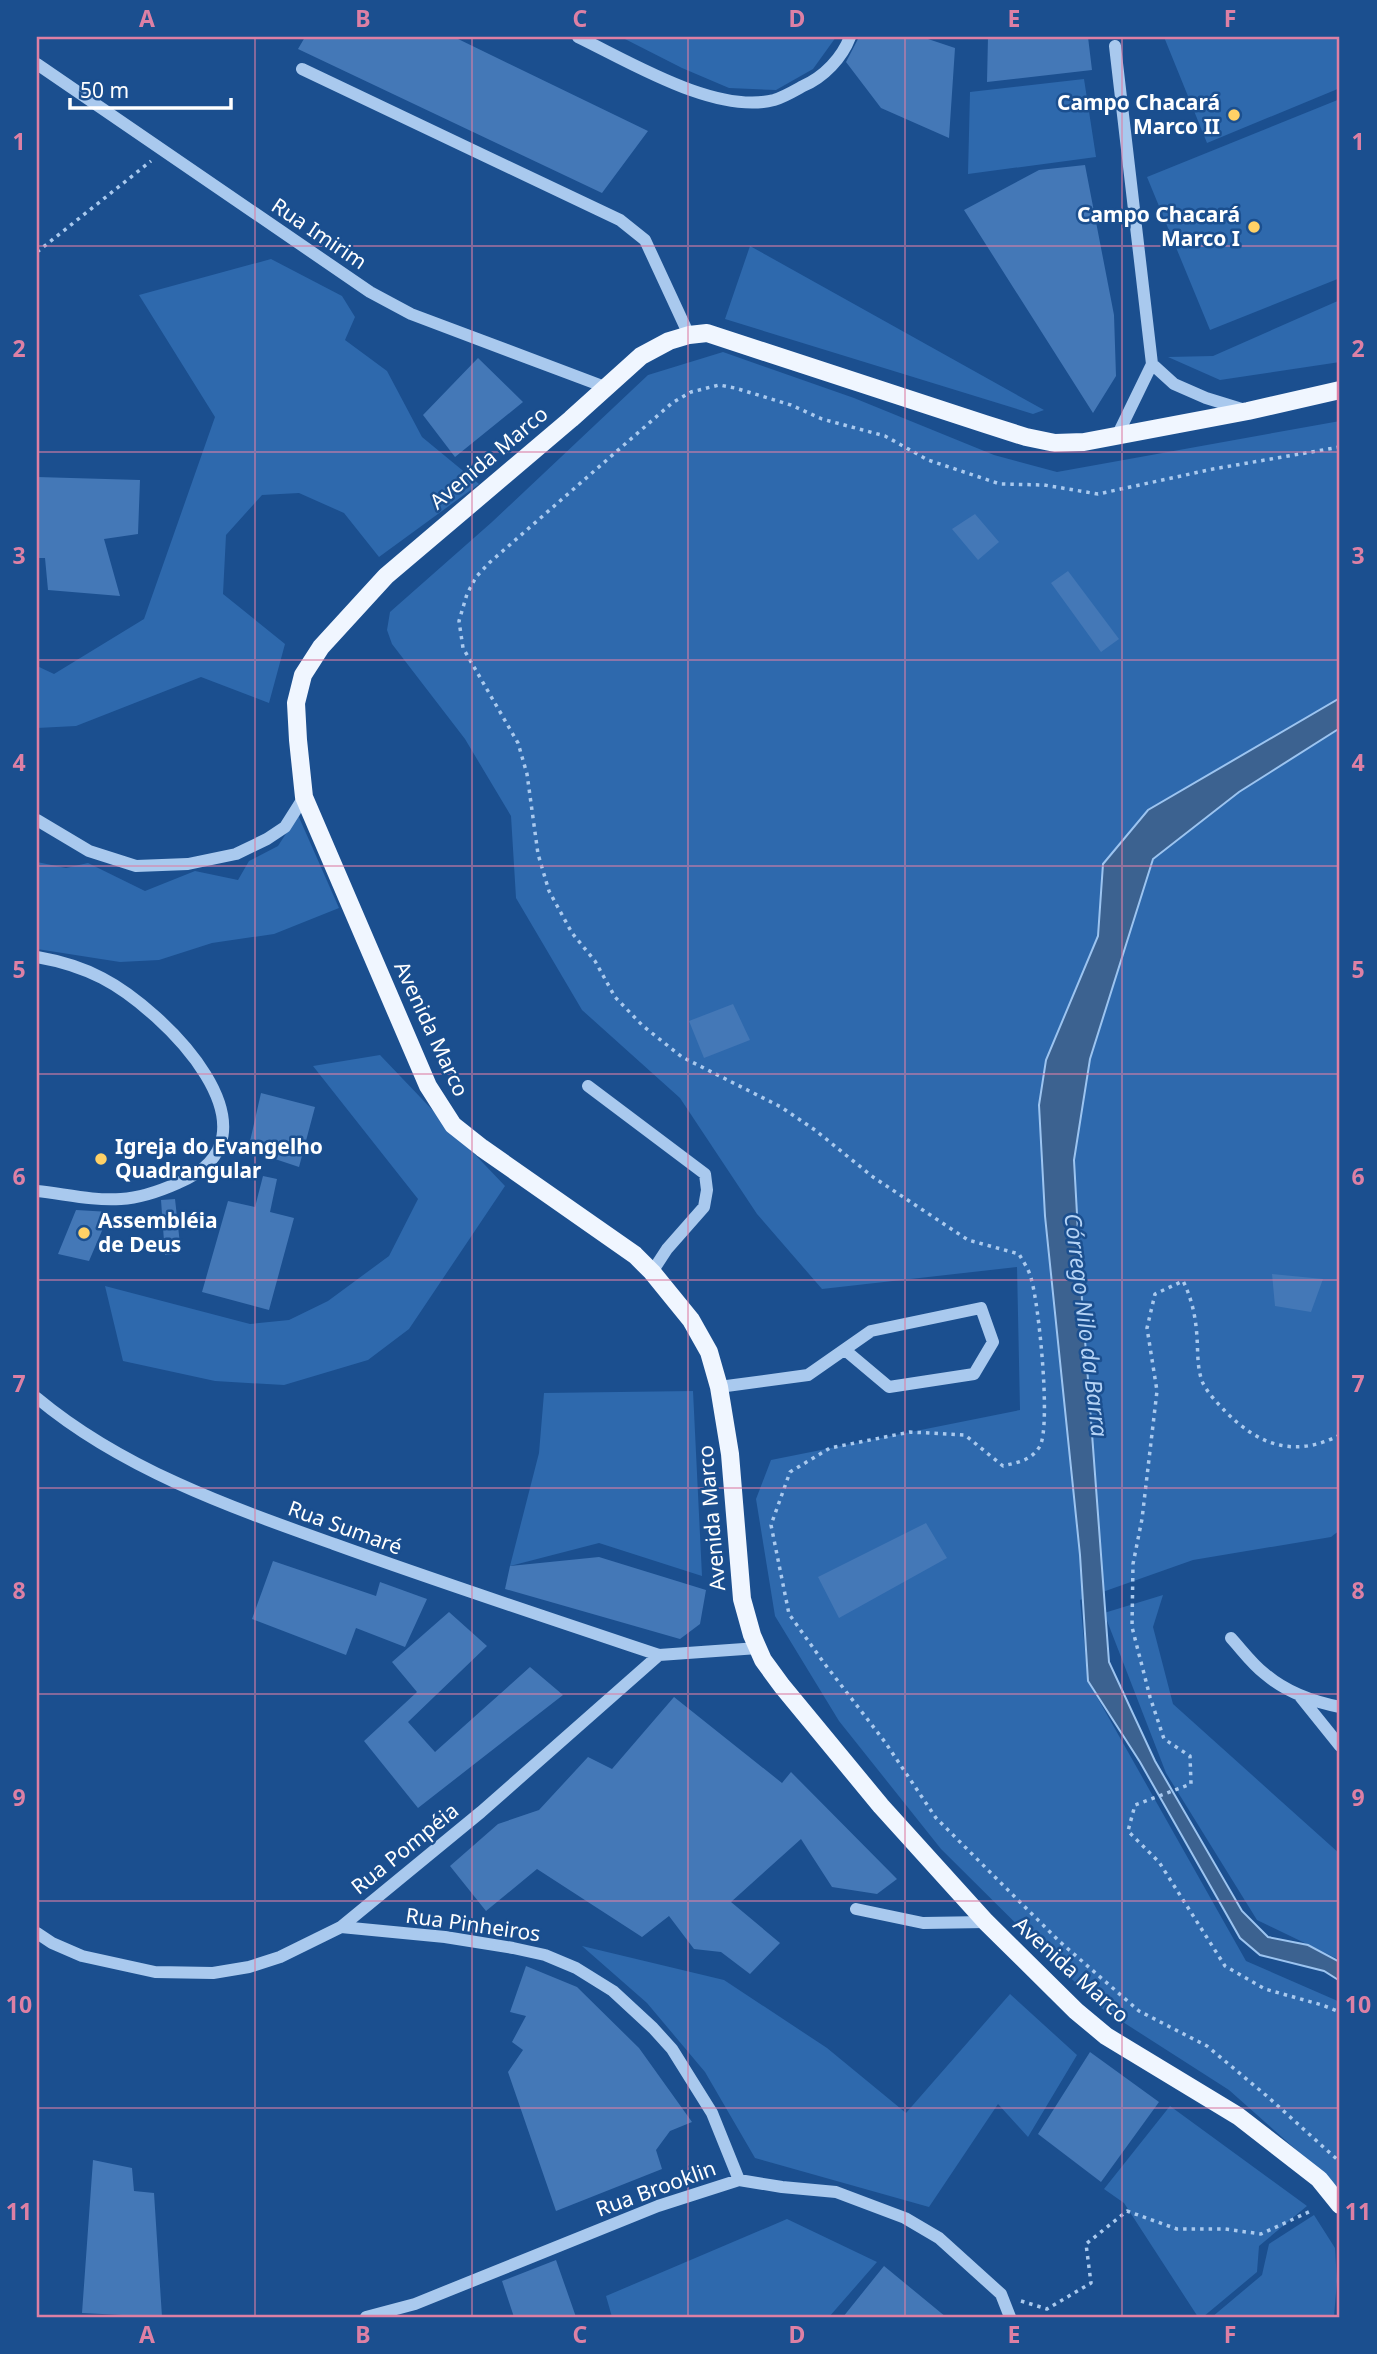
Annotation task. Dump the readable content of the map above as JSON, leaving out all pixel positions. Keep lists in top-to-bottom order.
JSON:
{
  "streets": {
    "main road": ["Avenida Marco"],
    "street": [
      "Rua Imirim",
      "Rua Sumaré",
      "Rua Pompéia",
      "Rua Pinheiros",
      "Rua Brooklin"
    ]
  },
  "crossings": [
    ["Rua Imirim", "Avenida Marco"],
    ["Rua Sumaré", "Rua Pompéia"],
    ["Rua Pompéia", "Rua Pinheiros"],
    ["Rua Pinheiros", "Rua Brooklin"]
  ],
  "water": ["Córrego Nilo da Barra"],
  "places": [
    "Campo Chacará Marco II",
    "Campo Chacará Marco I",
    "Igreja do Evangelho Quadrangular",
    "Assembléia de Deus"
  ],
  "scale_bar": "50 m",
  "grid": {
    "columns": [
      "A",
      "B",
      "C",
      "D",
      "E",
      "F"
    ],
    "rows": [
      "1",
      "2",
      "3",
      "4",
      "5",
      "6",
      "7",
      "8",
      "9",
      "10",
      "11"
    ]
  }
}
